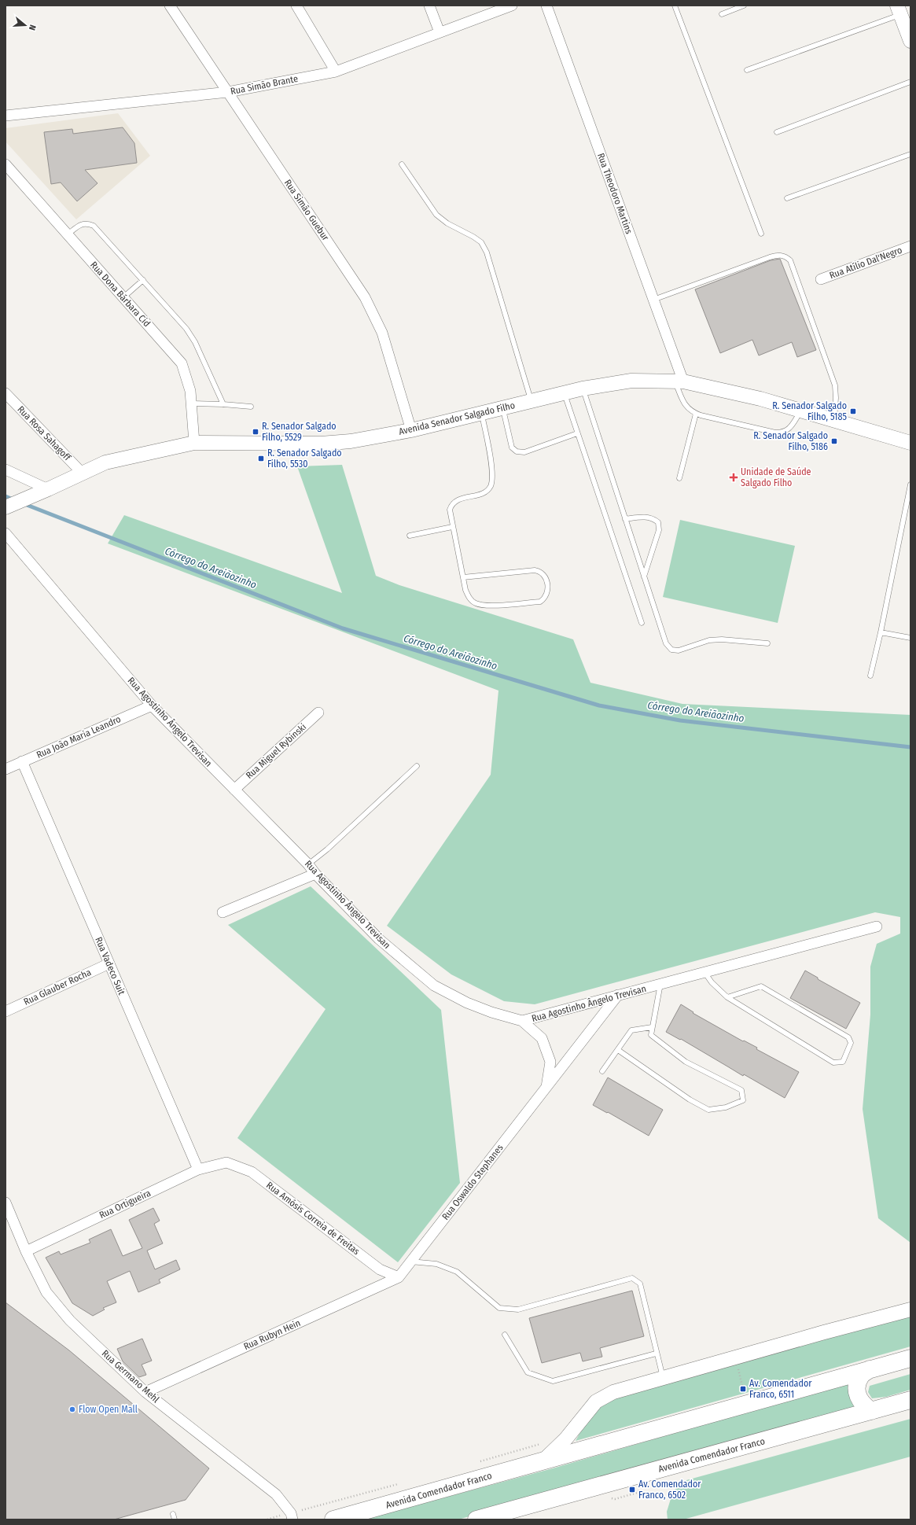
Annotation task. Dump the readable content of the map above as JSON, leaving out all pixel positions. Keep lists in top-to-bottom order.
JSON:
{
  "streets": {
    "highway": ["Avenida Comendador Franco"],
    "main road": ["Avenida Senador Salgado Filho"],
    "street": [
      "Rua Simão Brante",
      "Rua Theodoro Martins",
      "Rua Simão Guebur",
      "Rua Atílio Dal'Negro",
      "Rua Dona Bárbara Cid",
      "Rua Rosa Sahagoff",
      "Rua Agostinho Ângelo Trevisan",
      "Rua João Maria Leandro",
      "Rua Miguel Rybinski",
      "Rua Vadeco Suit",
      "Rua Glauber Rocha",
      "Rua Oswaldo Stephanes",
      "Rua Ortigueira",
      "Rua Amósis Correia de Freitas",
      "Rua Rubyn Hein",
      "Rua Germano Mehl"
    ]
  },
  "crossings": [
    ["Rua Simão Brante", "Rua Simão Guebur"],
    ["Rua Theodoro Martins", "Avenida Senador Salgado Filho"],
    ["Rua Simão Guebur", "Avenida Senador Salgado Filho"],
    ["Rua Dona Bárbara Cid", "Avenida Senador Salgado Filho"],
    ["Avenida Senador Salgado Filho", "Rua Rosa Sahagoff"],
    ["Rua Agostinho Ângelo Trevisan", "Rua João Maria Leandro"],
    ["Rua Agostinho Ângelo Trevisan", "Rua Miguel Rybinski"],
    ["Rua Agostinho Ângelo Trevisan", "Rua Oswaldo Stephanes"],
    ["Rua João Maria Leandro", "Rua Vadeco Suit"],
    ["Rua Vadeco Suit", "Rua Glauber Rocha"],
    ["Rua Vadeco Suit", "Rua Ortigueira"],
    ["Rua Oswaldo Stephanes", "Rua Amósis Correia de Freitas"],
    ["Rua Oswaldo Stephanes", "Rua Rubyn Hein"],
    ["Rua Ortigueira", "Rua Amósis Correia de Freitas"],
    ["Rua Ortigueira", "Rua Germano Mehl"],
    ["Rua Amósis Correia de Freitas", "Rua Rubyn Hein"],
    ["Rua Rubyn Hein", "Rua Germano Mehl"]
  ],
  "water": ["Córrego do Areiãozinho"],
  "places": {
    "transit": [
      "R. Senador Salgado Filho, 5185",
      "R. Senador Salgado Filho, 5529",
      "R. Senador Salgado Filho, 5186",
      "R. Senador Salgado Filho, 5530",
      "Av. Comendador Franco, 6511",
      "Av. Comendador Franco, 6502"
    ],
    "health": ["Unidade de Saúde Salgado Filho"],
    "other": ["Flow Open Mall"]
  },
  "north": "right"
}
